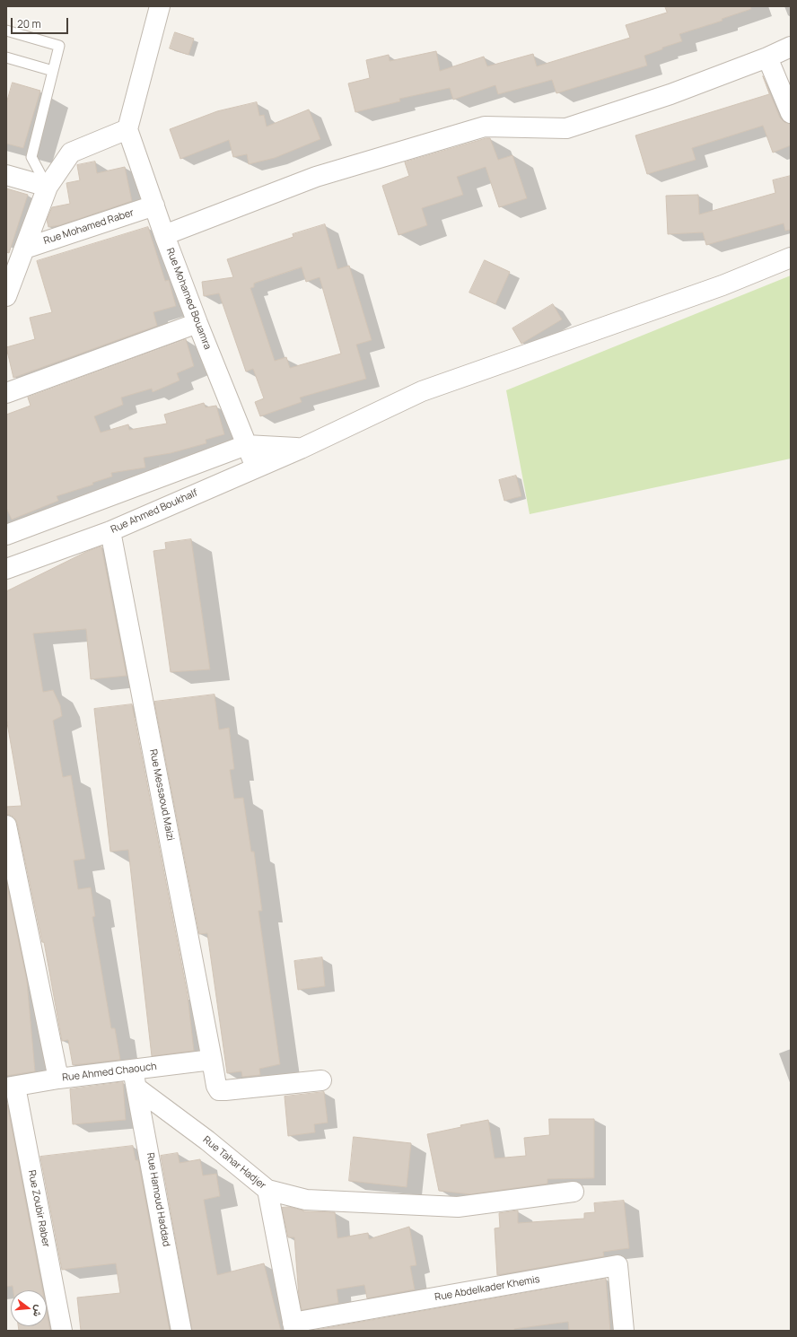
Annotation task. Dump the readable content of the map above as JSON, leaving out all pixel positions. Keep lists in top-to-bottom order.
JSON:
{
  "streets": {
    "street": [
      "Rue Mohamed Raber",
      "Rue Mohamed Bouamra",
      "Rue Ahmed Boukhalf",
      "Rue Messaoud Maizi",
      "Rue Ahmed Chaouch",
      "Rue Tahar Hadjer",
      "Rue Hamoud Haddad",
      "Rue Zoubir Raber",
      "Rue Abdelkader Khemis"
    ]
  },
  "crossings": [
    ["Rue Mohamed Raber", "Rue Mohamed Bouamra"],
    ["Rue Mohamed Bouamra", "Rue Ahmed Boukhalf"],
    ["Rue Ahmed Boukhalf", "Rue Messaoud Maizi"],
    ["Rue Messaoud Maizi", "Rue Ahmed Chaouch"],
    ["Rue Ahmed Chaouch", "Rue Tahar Hadjer"],
    ["Rue Ahmed Chaouch", "Rue Hamoud Haddad"],
    ["Rue Ahmed Chaouch", "Rue Zoubir Raber"],
    ["Rue Tahar Hadjer", "Rue Hamoud Haddad"],
    ["Rue Tahar Hadjer", "Rue Abdelkader Khemis"]
  ],
  "scale_bar": "20 m",
  "north": "right"
}
